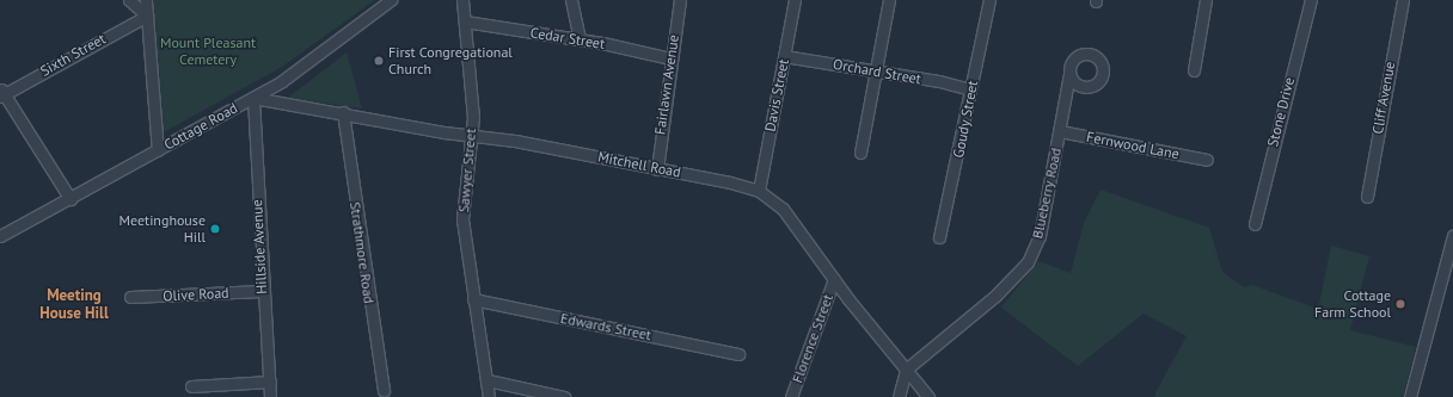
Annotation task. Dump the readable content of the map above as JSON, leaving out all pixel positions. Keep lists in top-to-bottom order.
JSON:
{
  "streets": {
    "street": [
      "Cedar Street",
      "Sixth Street",
      "Orchard Street",
      "Fairlawn Avenue",
      "Davis Street",
      "Cliff Avenue",
      "Stone Drive",
      "Goudy Street",
      "Cottage Road",
      "Fernwood Lane",
      "Mitchell Road",
      "Sawyer Street",
      "Blueberry Road",
      "Hillside Avenue",
      "Strathmore Road",
      "Olive Road",
      "Edwards Street",
      "Florence Street"
    ]
  },
  "crossings": [
    ["Cedar Street", "Fairlawn Avenue"],
    ["Cedar Street", "Sawyer Street"],
    ["Orchard Street", "Davis Street"],
    ["Orchard Street", "Goudy Street"],
    ["Fairlawn Avenue", "Mitchell Road"],
    ["Davis Street", "Mitchell Road"],
    ["Cottage Road", "Mitchell Road"],
    ["Cottage Road", "Hillside Avenue"],
    ["Fernwood Lane", "Blueberry Road"],
    ["Mitchell Road", "Sawyer Street"],
    ["Mitchell Road", "Blueberry Road"],
    ["Mitchell Road", "Hillside Avenue"],
    ["Mitchell Road", "Strathmore Road"],
    ["Mitchell Road", "Florence Street"],
    ["Sawyer Street", "Edwards Street"],
    ["Hillside Avenue", "Olive Road"]
  ],
  "districts": ["Meeting House Hill"],
  "parks": ["Mount Pleasant Cemetery"],
  "places": ["First Congregational Church", "Meetinghouse Hill", "Cottage Farm School"]
}
